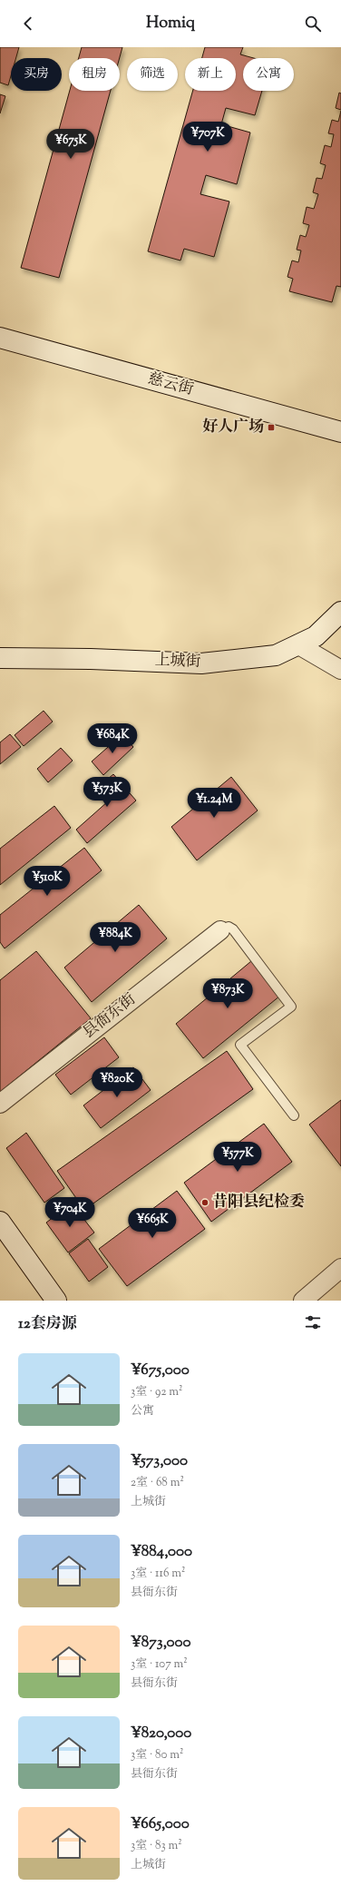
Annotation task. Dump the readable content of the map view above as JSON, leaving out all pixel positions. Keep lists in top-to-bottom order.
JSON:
{
  "streets": {
    "main road": ["慈云街", "上城街"],
    "street": ["县衙东街"]
  },
  "places": {
    "transit": ["好人广场"],
    "other": ["昔阳县纪检委"]
  },
  "page": {
    "header": "Homiq",
    "chip": [
      "买房",
      "租房",
      "筛选",
      "新上",
      "公寓"
    ],
    "price": [
      "¥707K",
      "¥675K",
      "¥684K",
      "¥573K",
      "¥1.24M",
      "¥510K",
      "¥884K",
      "¥873K",
      "¥820K",
      "¥577K",
      "¥704K",
      "¥665K"
    ],
    "heading": "12套房源",
    "list": [
      {
        "name": "¥675,000",
        "note": "3室 · 92 m² · 公寓"
      },
      {
        "name": "¥573,000",
        "note": "2室 · 68 m² · 上城街"
      },
      {
        "name": "¥884,000",
        "note": "3室 · 116 m² · 县衙东街"
      },
      {
        "name": "¥873,000",
        "note": "3室 · 107 m² · 县衙东街"
      },
      {
        "name": "¥820,000",
        "note": "3室 · 80 m² · 县衙东街"
      },
      {
        "name": "¥665,000",
        "note": "3室 · 83 m² · 上城街"
      }
    ]
  }
}
